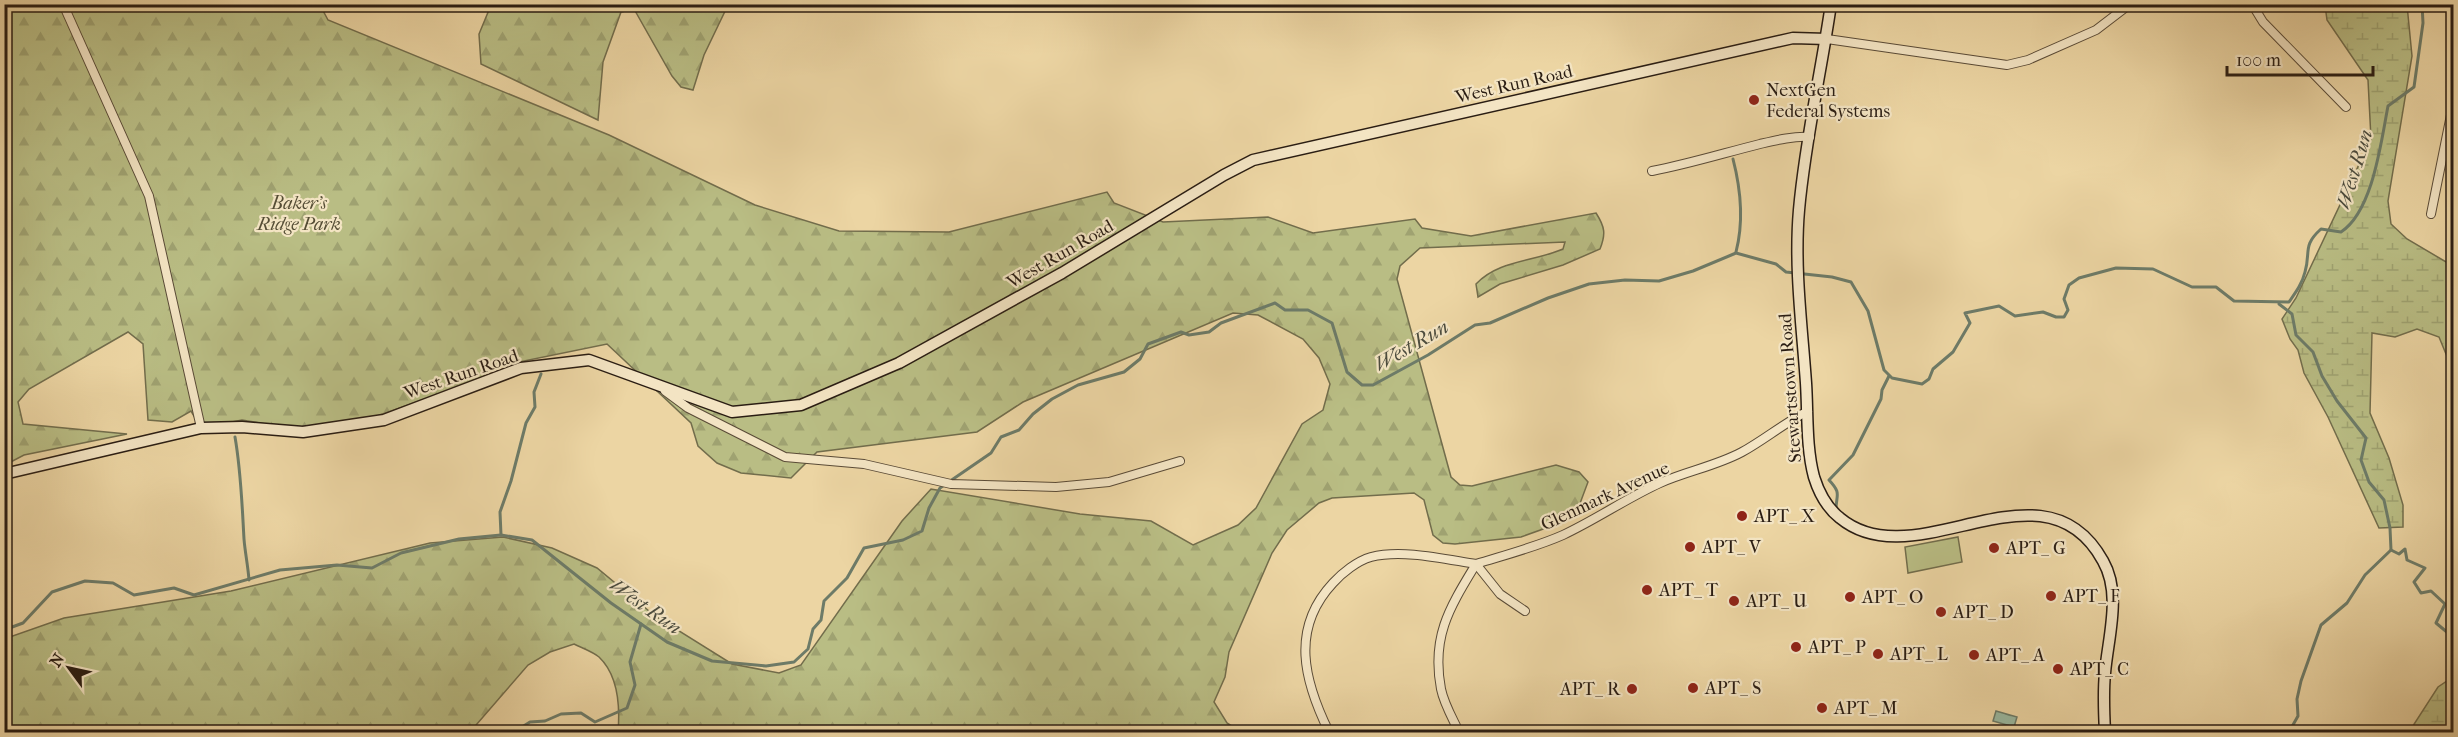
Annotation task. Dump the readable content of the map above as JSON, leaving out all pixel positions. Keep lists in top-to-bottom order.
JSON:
{
  "streets": {
    "street": ["West Run Road", "Stewartstown Road", "Glenmark Avenue"]
  },
  "crossings": [
    ["West Run Road", "Stewartstown Road"],
    ["Stewartstown Road", "Glenmark Avenue"]
  ],
  "water": ["West Run"],
  "parks": ["Baker's Ridge Park"],
  "places": [
    "NextGen Federal Systems",
    "APT_ X",
    "APT_ V",
    "APT_ G",
    "APT_ T",
    "APT_ F",
    "APT_ O",
    "APT_ U",
    "APT_ D",
    "APT_ P",
    "APT_ L",
    "APT_ A",
    "APT_ C",
    "APT_ S",
    "APT_ R",
    "APT_ M"
  ],
  "scale_bar": "100 m",
  "north": "top left"
}
